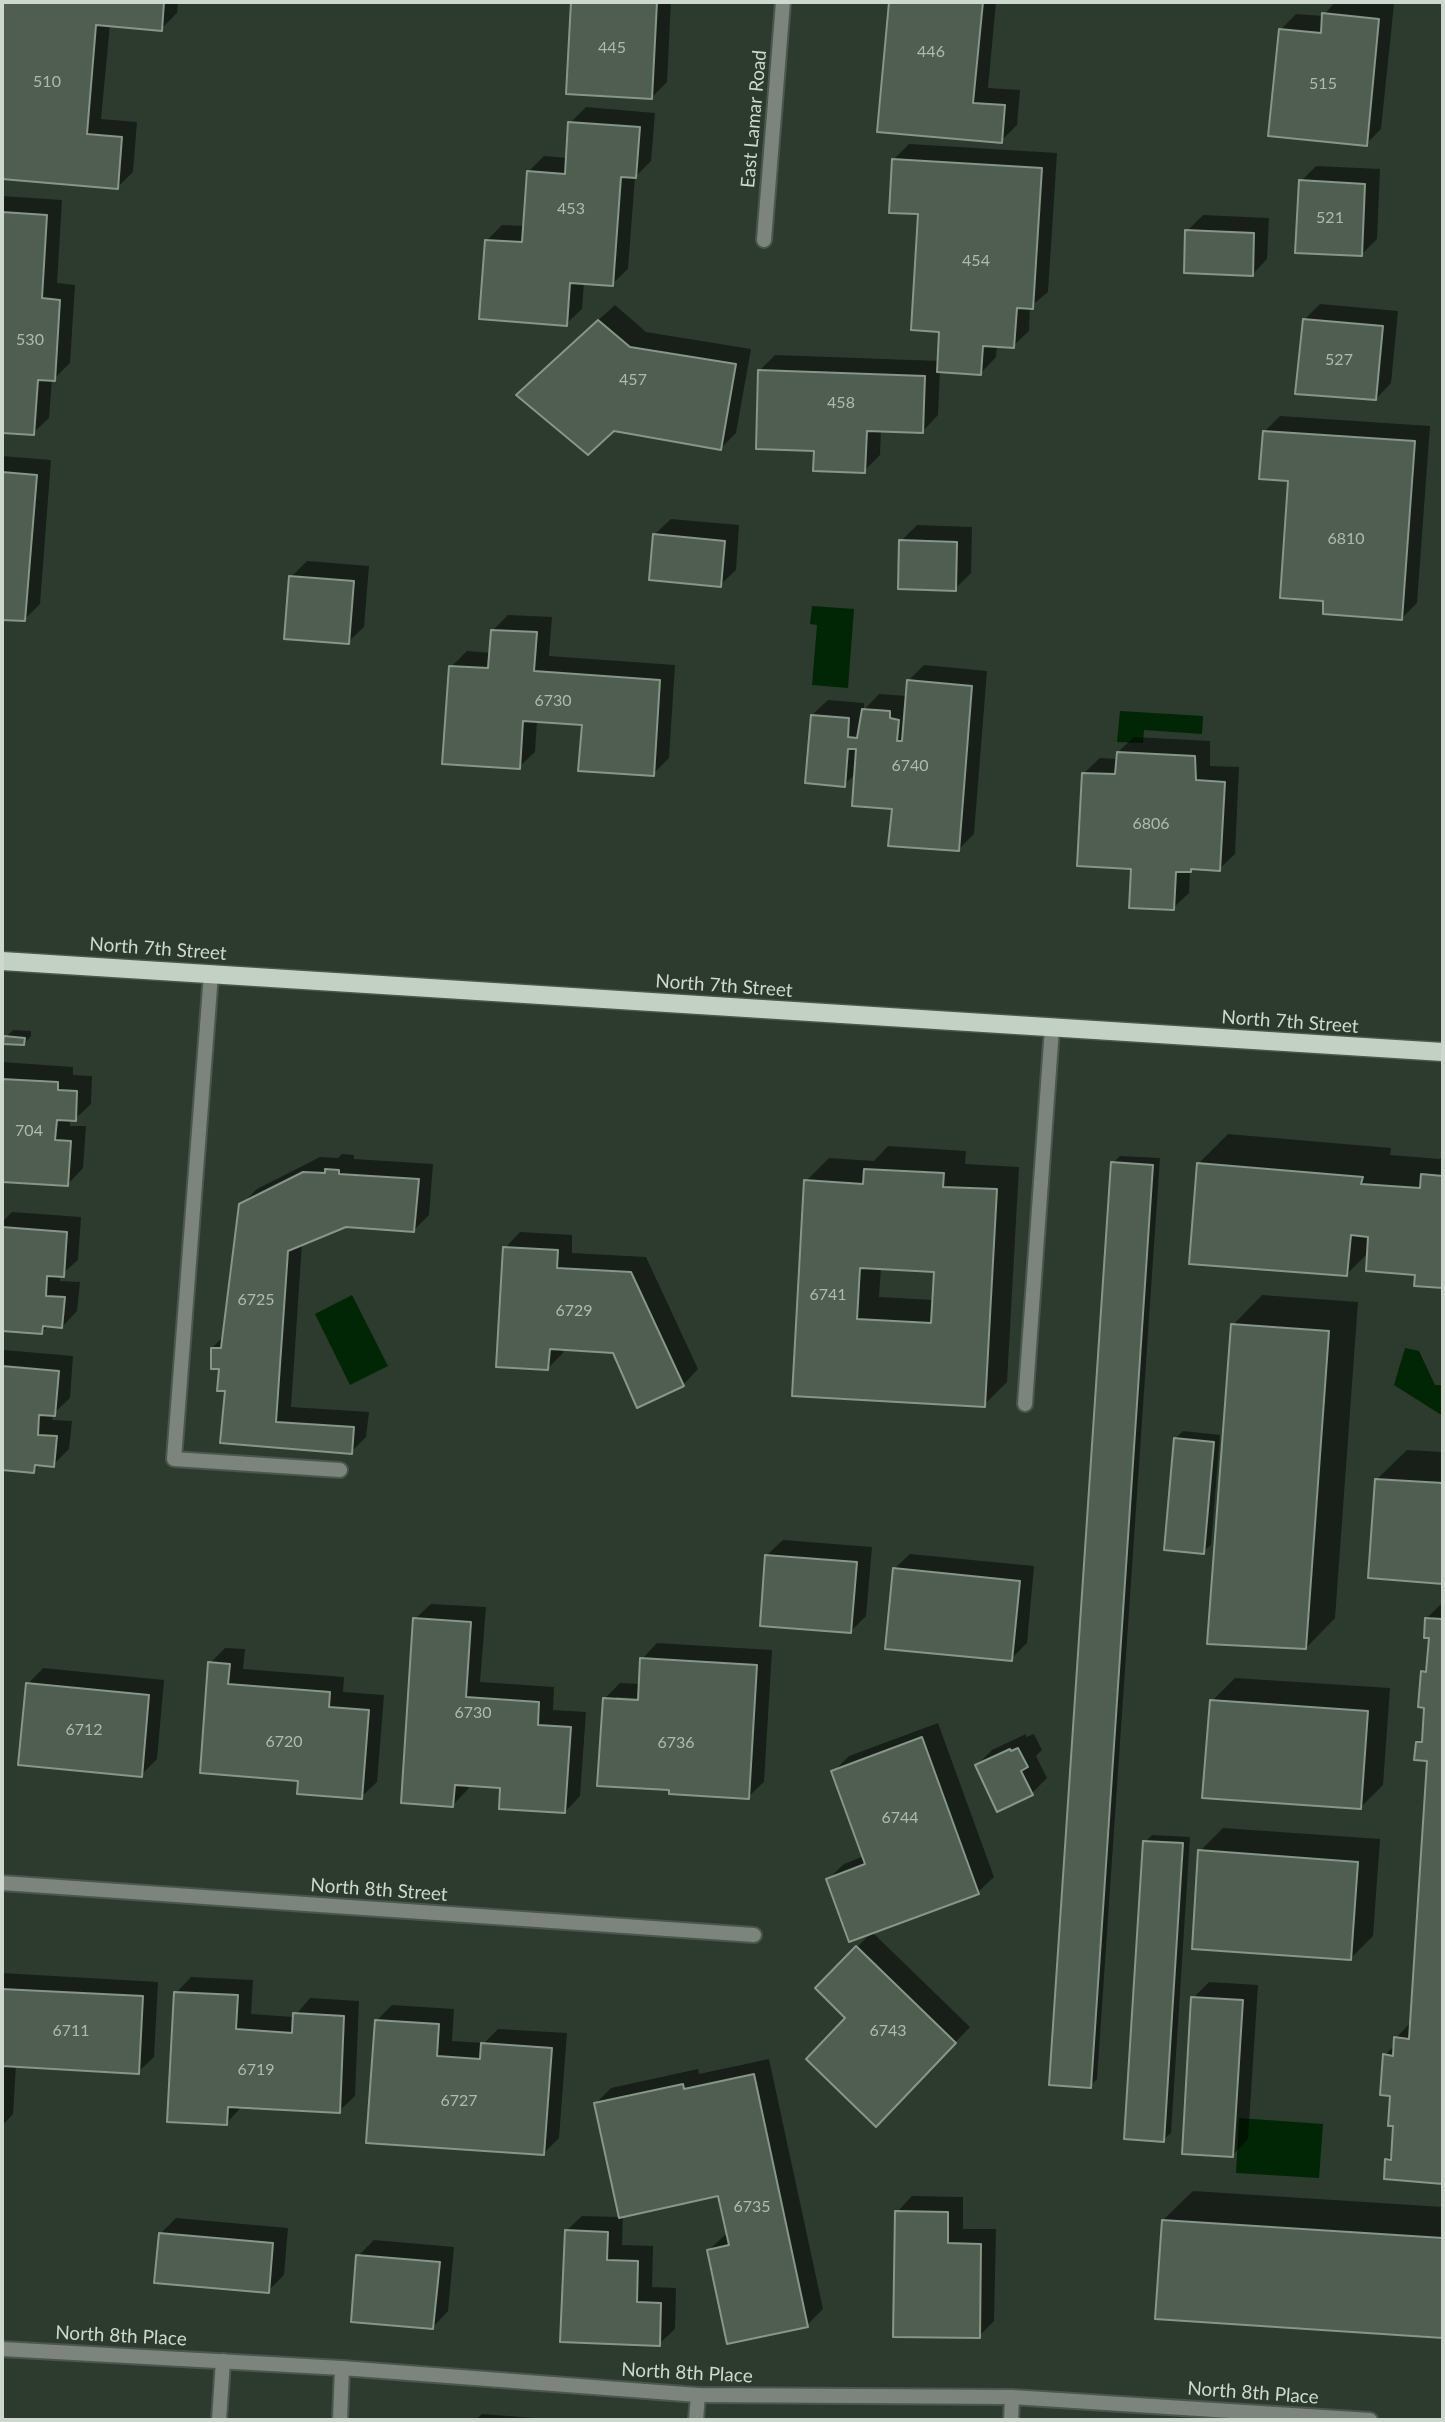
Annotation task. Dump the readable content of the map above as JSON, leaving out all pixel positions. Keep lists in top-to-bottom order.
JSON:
{
  "streets": {
    "main road": ["North 7th Street"],
    "street": ["East Lamar Road", "North 8th Street", "North 8th Place"]
  },
  "house_numbers": [
    "445",
    "446",
    "510",
    "515",
    "453",
    "521",
    "454",
    "530",
    "527",
    "457",
    "458",
    "6810",
    "6730",
    "6740",
    "6806",
    "704",
    "6741",
    "6725",
    "6729",
    "6730",
    "6712",
    "6720",
    "6736",
    "6744",
    "6711",
    "6743",
    "6719",
    "6727",
    "6735"
  ]
}
